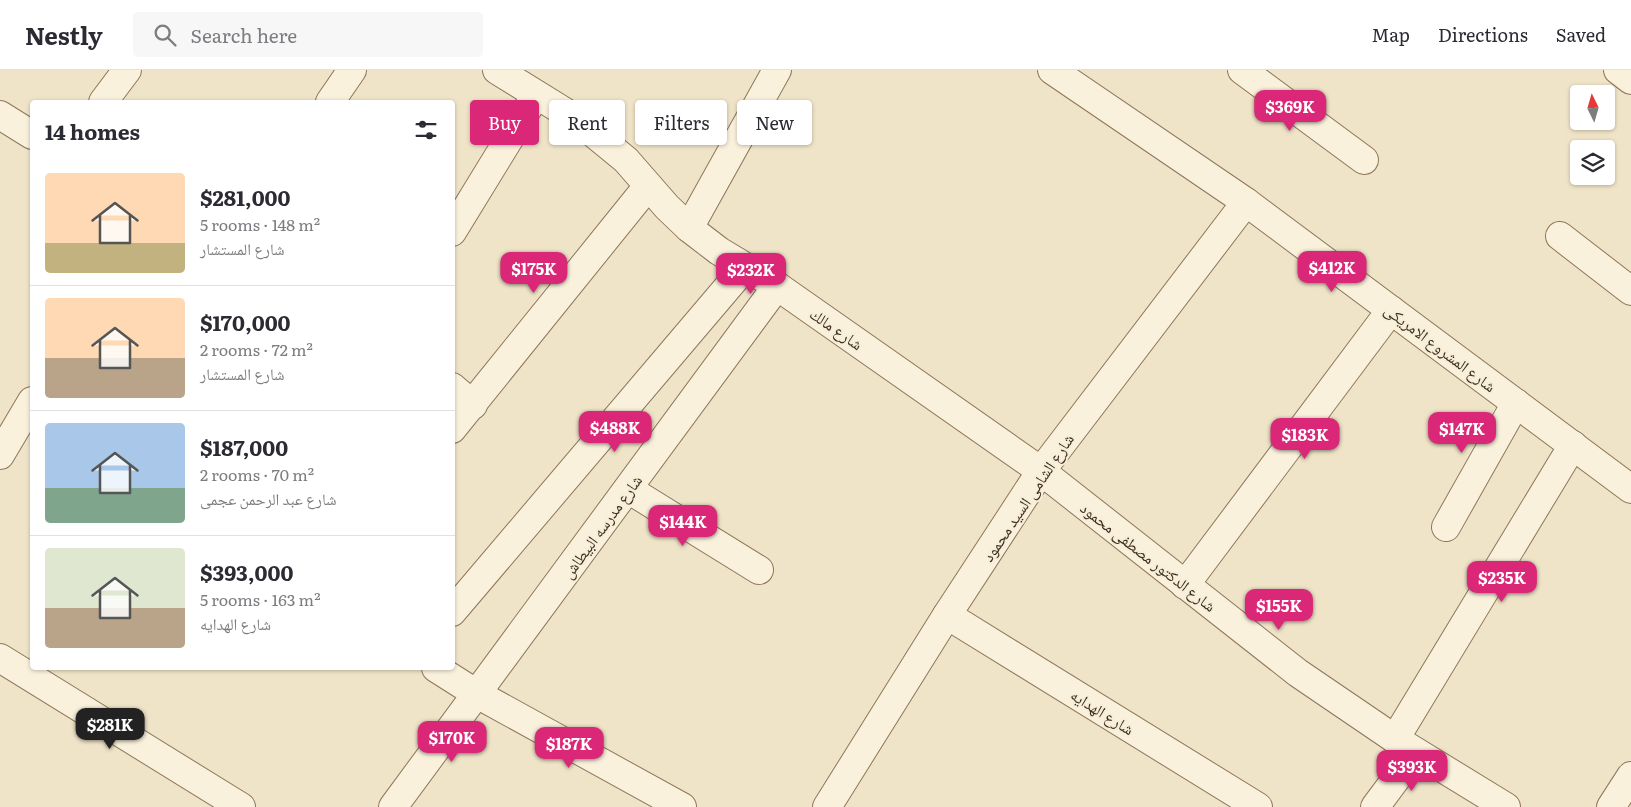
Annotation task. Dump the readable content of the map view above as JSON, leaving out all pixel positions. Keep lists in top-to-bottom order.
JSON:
{
  "streets": {
    "street": [
      "شارع مالك",
      "شارع المشروع الامريكى",
      "شارع الشامى السيد محمود",
      "شارع مدرسه البيطاش",
      "شارع الدكتور مصطفى محمود",
      "شارع الهدايه"
    ]
  },
  "crossings": [
    ["شارع مالك", "شارع الشامى السيد محمود"],
    ["شارع مالك", "شارع مدرسه البيطاش"],
    ["شارع مالك", "شارع الدكتور مصطفى محمود"],
    ["شارع المشروع الامريكى", "شارع الشامى السيد محمود"],
    ["شارع الشامى السيد محمود", "شارع الدكتور مصطفى محمود"],
    ["شارع الشامى السيد محمود", "شارع الهدايه"]
  ],
  "north": "top",
  "page": {
    "header": "Nestly",
    "search": "Search here",
    "nav": ["Map", "Directions", "Saved"],
    "price": [
      "$369K",
      "$412K",
      "$175K",
      "$232K",
      "$488K",
      "$147K",
      "$183K",
      "$144K",
      "$235K",
      "$155K",
      "$281K",
      "$170K",
      "$187K",
      "$393K"
    ],
    "chip": [
      "Buy",
      "Rent",
      "Filters",
      "New"
    ],
    "heading": "14 homes",
    "list": [
      {
        "name": "$281,000",
        "note": "5 rooms · 148 m² · شارع المستشار"
      },
      {
        "name": "$170,000",
        "note": "2 rooms · 72 m² · شارع المستشار"
      },
      {
        "name": "$187,000",
        "note": "2 rooms · 70 m² · شارع عبد الرحمن عجمى"
      },
      {
        "name": "$393,000",
        "note": "5 rooms · 163 m² · شارع الهدايه"
      }
    ]
  }
}
